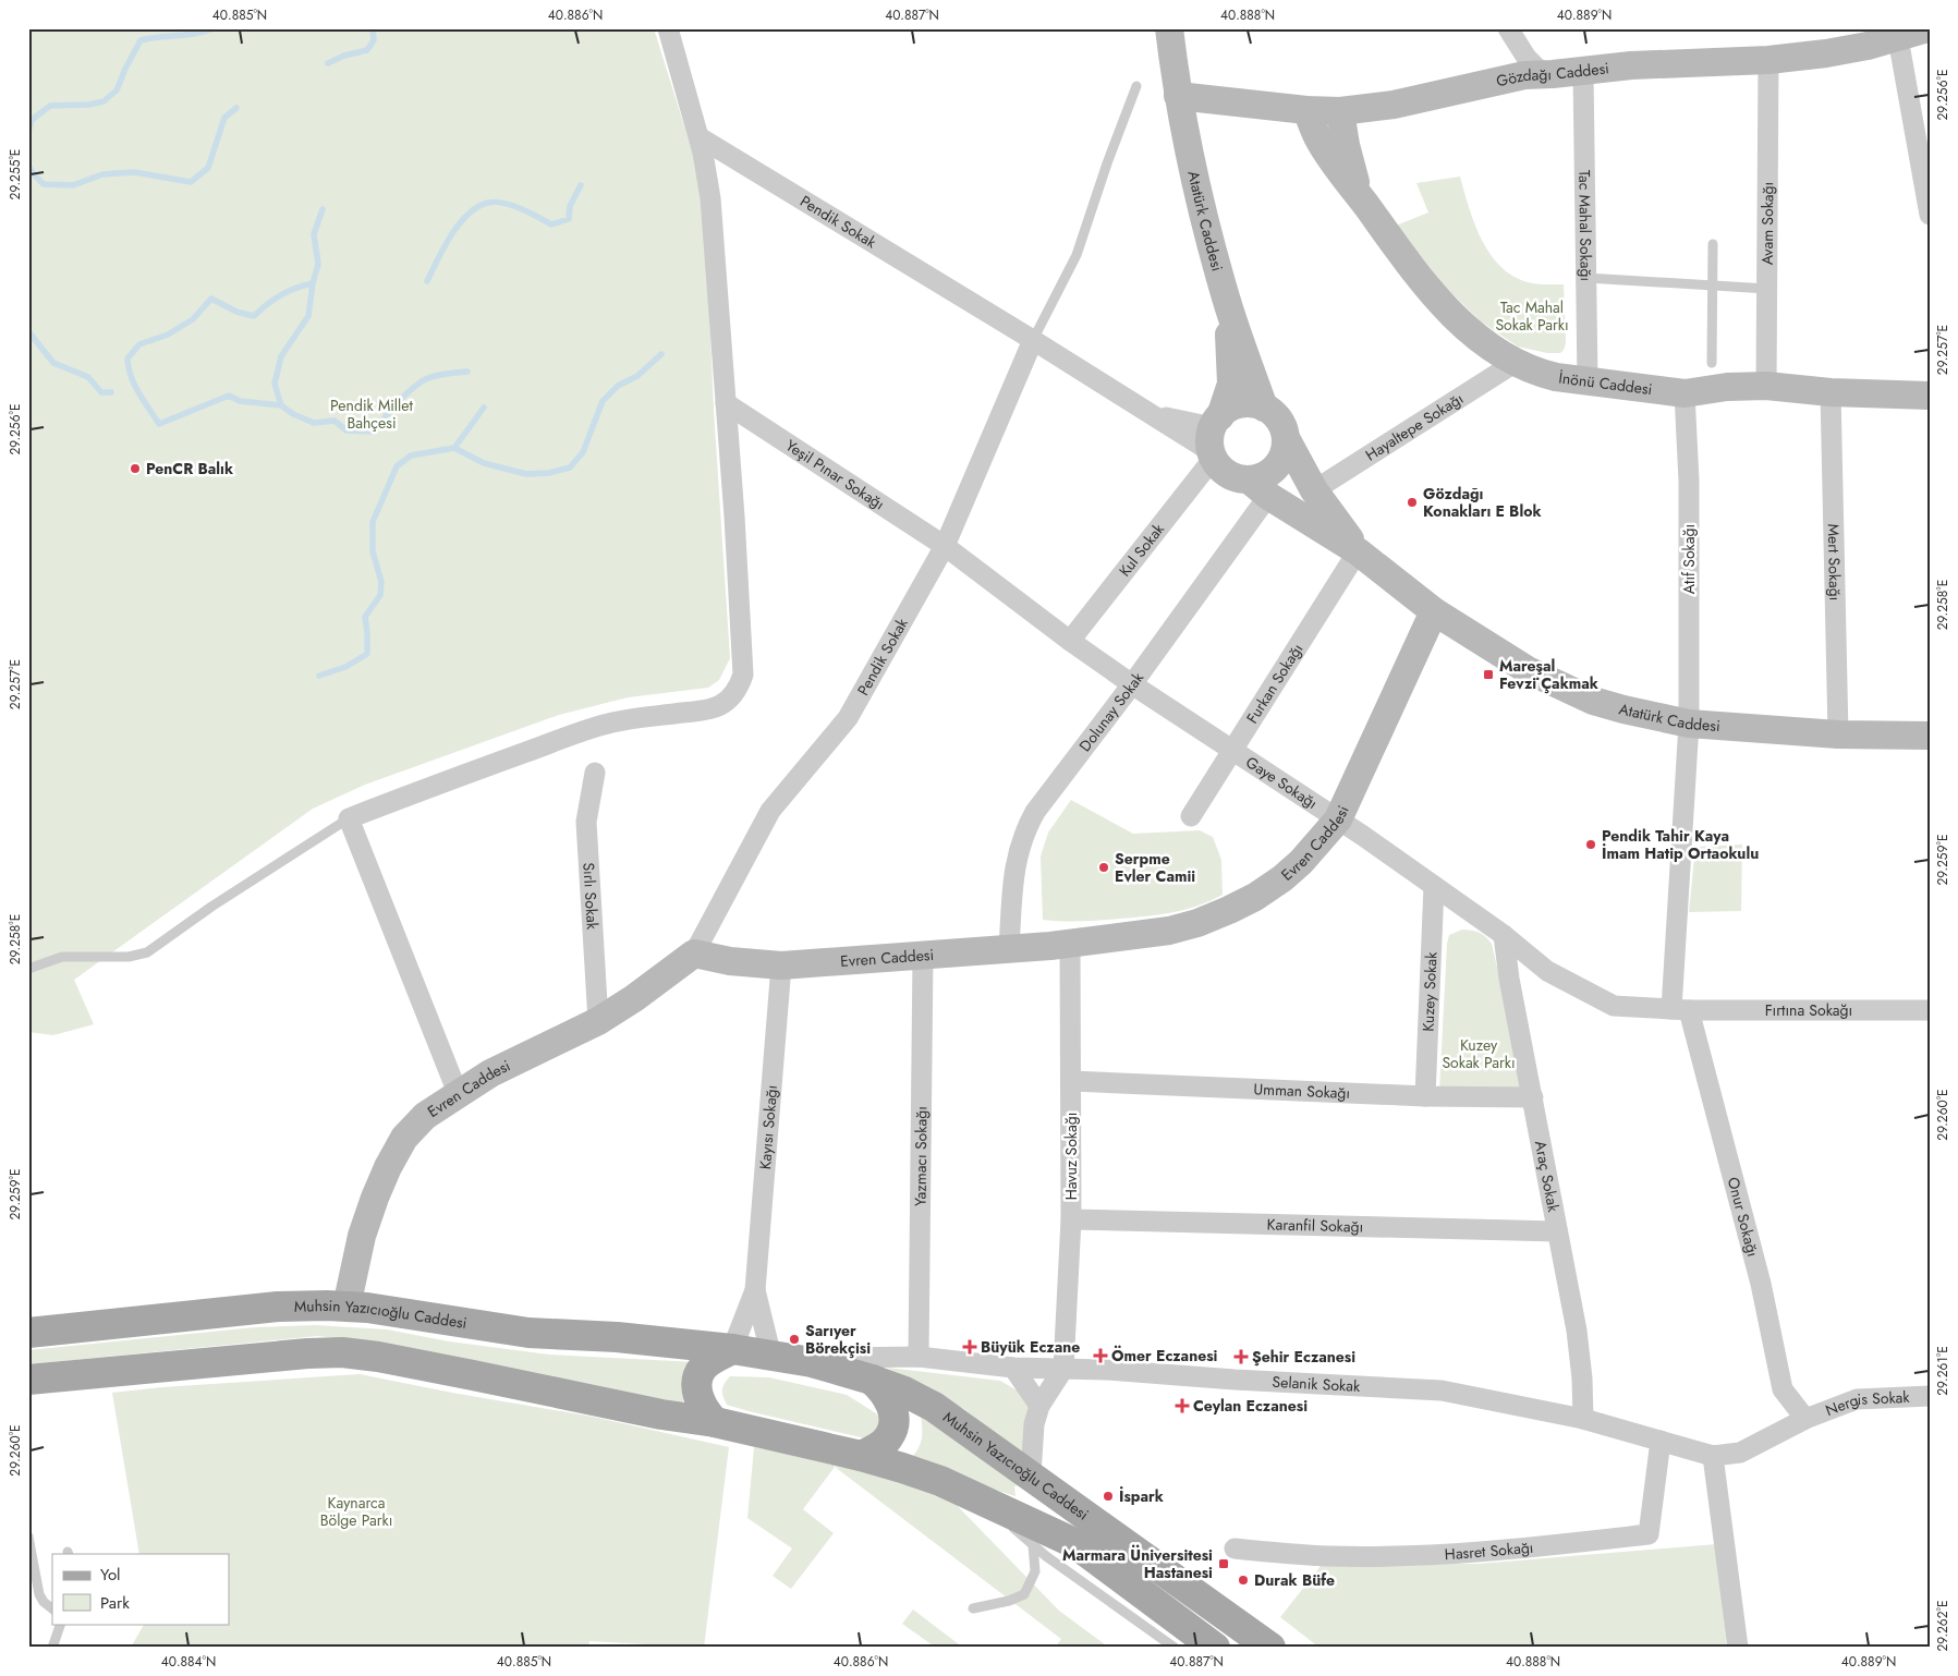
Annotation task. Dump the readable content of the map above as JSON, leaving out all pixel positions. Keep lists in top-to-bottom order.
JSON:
{
  "streets": {
    "main road": ["Muhsin Yazıcıoğlu Caddesi"],
    "street": [
      "Gözdağı Caddesi",
      "Pendik Sokak",
      "Atatürk Caddesi",
      "Avam Sokağı",
      "Tac Mahal Sokağı",
      "İnönü Caddesi",
      "Hayaltepe Sokağı",
      "Yeşil Pınar Sokağı",
      "Kul Sokak",
      "Atıf Sokağı",
      "Mert Sokağı",
      "Furkan Sokağı",
      "Dolunay Sokak",
      "Gaye Sokağı",
      "Evren Caddesi",
      "Sırlı Sokak",
      "Kuzey Sokak",
      "Fırtına Sokağı",
      "Umman Sokağı",
      "Kayısı Sokağı",
      "Yazmacı Sokağı",
      "Havuz Sokağı",
      "Araç Sokak",
      "Onur Sokağı",
      "Karanfil Sokağı",
      "Selanik Sokak",
      "Nergis Sokak",
      "Hasret Sokağı"
    ]
  },
  "crossings": [
    ["Gözdağı Caddesi", "Atatürk Caddesi"],
    ["Gözdağı Caddesi", "Avam Sokağı"],
    ["Gözdağı Caddesi", "Tac Mahal Sokağı"],
    ["Gözdağı Caddesi", "İnönü Caddesi"],
    ["Pendik Sokak", "Atatürk Caddesi"],
    ["Pendik Sokak", "Yeşil Pınar Sokağı"],
    ["Pendik Sokak", "Kul Sokak"],
    ["Pendik Sokak", "Dolunay Sokak"],
    ["Pendik Sokak", "Gaye Sokağı"],
    ["Pendik Sokak", "Evren Caddesi"],
    ["Atatürk Caddesi", "Hayaltepe Sokağı"],
    ["Atatürk Caddesi", "Kul Sokak"],
    ["Atatürk Caddesi", "Atıf Sokağı"],
    ["Atatürk Caddesi", "Mert Sokağı"],
    ["Atatürk Caddesi", "Furkan Sokağı"],
    ["Atatürk Caddesi", "Dolunay Sokak"],
    ["Atatürk Caddesi", "Evren Caddesi"],
    ["Atatürk Caddesi", "Onur Sokağı"],
    ["Avam Sokağı", "İnönü Caddesi"],
    ["Tac Mahal Sokağı", "İnönü Caddesi"],
    ["İnönü Caddesi", "Hayaltepe Sokağı"],
    ["İnönü Caddesi", "Atıf Sokağı"],
    ["İnönü Caddesi", "Mert Sokağı"],
    ["Yeşil Pınar Sokağı", "Gaye Sokağı"],
    ["Kul Sokak", "Dolunay Sokak"],
    ["Kul Sokak", "Gaye Sokağı"],
    ["Atıf Sokağı", "Onur Sokağı"],
    ["Furkan Sokağı", "Gaye Sokağı"],
    ["Dolunay Sokak", "Gaye Sokağı"],
    ["Dolunay Sokak", "Evren Caddesi"],
    ["Gaye Sokağı", "Evren Caddesi"],
    ["Gaye Sokağı", "Kuzey Sokak"],
    ["Gaye Sokağı", "Fırtına Sokağı"],
    ["Gaye Sokağı", "Araç Sokak"],
    ["Gaye Sokağı", "Onur Sokağı"],
    ["Evren Caddesi", "Sırlı Sokak"],
    ["Evren Caddesi", "Kayısı Sokağı"],
    ["Evren Caddesi", "Yazmacı Sokağı"],
    ["Evren Caddesi", "Havuz Sokağı"],
    ["Evren Caddesi", "Muhsin Yazıcıoğlu Caddesi"],
    ["Kuzey Sokak", "Umman Sokağı"],
    ["Fırtına Sokağı", "Onur Sokağı"],
    ["Umman Sokağı", "Havuz Sokağı"],
    ["Umman Sokağı", "Araç Sokak"],
    ["Yazmacı Sokağı", "Selanik Sokak"],
    ["Havuz Sokağı", "Karanfil Sokağı"],
    ["Havuz Sokağı", "Selanik Sokak"],
    ["Araç Sokak", "Karanfil Sokağı"],
    ["Araç Sokak", "Selanik Sokak"],
    ["Onur Sokağı", "Selanik Sokak"],
    ["Onur Sokağı", "Nergis Sokak"],
    ["Muhsin Yazıcıoğlu Caddesi", "Selanik Sokak"],
    ["Selanik Sokak", "Nergis Sokak"],
    ["Selanik Sokak", "Hasret Sokağı"]
  ],
  "parks": [
    "Tac Mahal Sokak Parkı",
    "Pendik Millet Bahçesi",
    "Kuzey Sokak Parkı",
    "Kaynarca Bölge Parkı"
  ],
  "places": {
    "other": [
      "PenCR Balık",
      "Gözdağı Konakları E Blok",
      "Pendik Tahir Kaya İmam Hatip Ortaokulu",
      "Serpme Evler Camii",
      "Sarıyer Börekçisi",
      "İspark",
      "Durak Büfe"
    ],
    "transit": ["Mareşal Fevzi̇ Çakmak", "Marmara Üniversitesi Hastanesi"],
    "health": [
      "Büyük Eczane",
      "Ömer Eczanesi",
      "Şehir Eczanesi",
      "Ceylan Eczanesi"
    ]
  },
  "legend": ["Yol", "Park"],
  "coordinates": [
    "40.885°N",
    "40.886°N",
    "40.887°N",
    "40.888°N",
    "40.889°N",
    "29.256°E",
    "29.255°E",
    "29.257°E",
    "29.258°E",
    "29.259°E",
    "29.260°E",
    "29.261°E",
    "29.262°E",
    "40.884°N"
  ]
}
